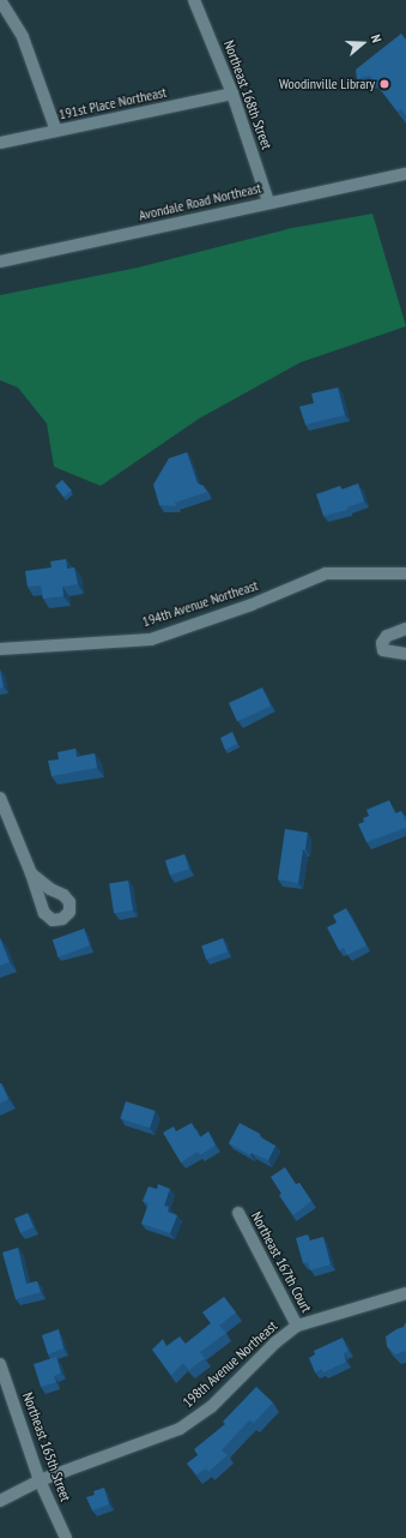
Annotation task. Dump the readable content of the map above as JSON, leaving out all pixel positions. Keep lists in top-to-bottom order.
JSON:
{
  "streets": {
    "street": [
      "Northeast 168th Street",
      "191st Place Northeast",
      "Avondale Road Northeast",
      "194th Avenue Northeast",
      "Northeast 167th Court",
      "198th Avenue Northeast",
      "Northeast 165th Street"
    ]
  },
  "crossings": [
    ["Northeast 168th Street", "191st Place Northeast"],
    ["Northeast 168th Street", "Avondale Road Northeast"],
    ["Northeast 167th Court", "198th Avenue Northeast"],
    ["198th Avenue Northeast", "Northeast 165th Street"]
  ],
  "places": ["Woodinville Library"],
  "north": "right"
}
